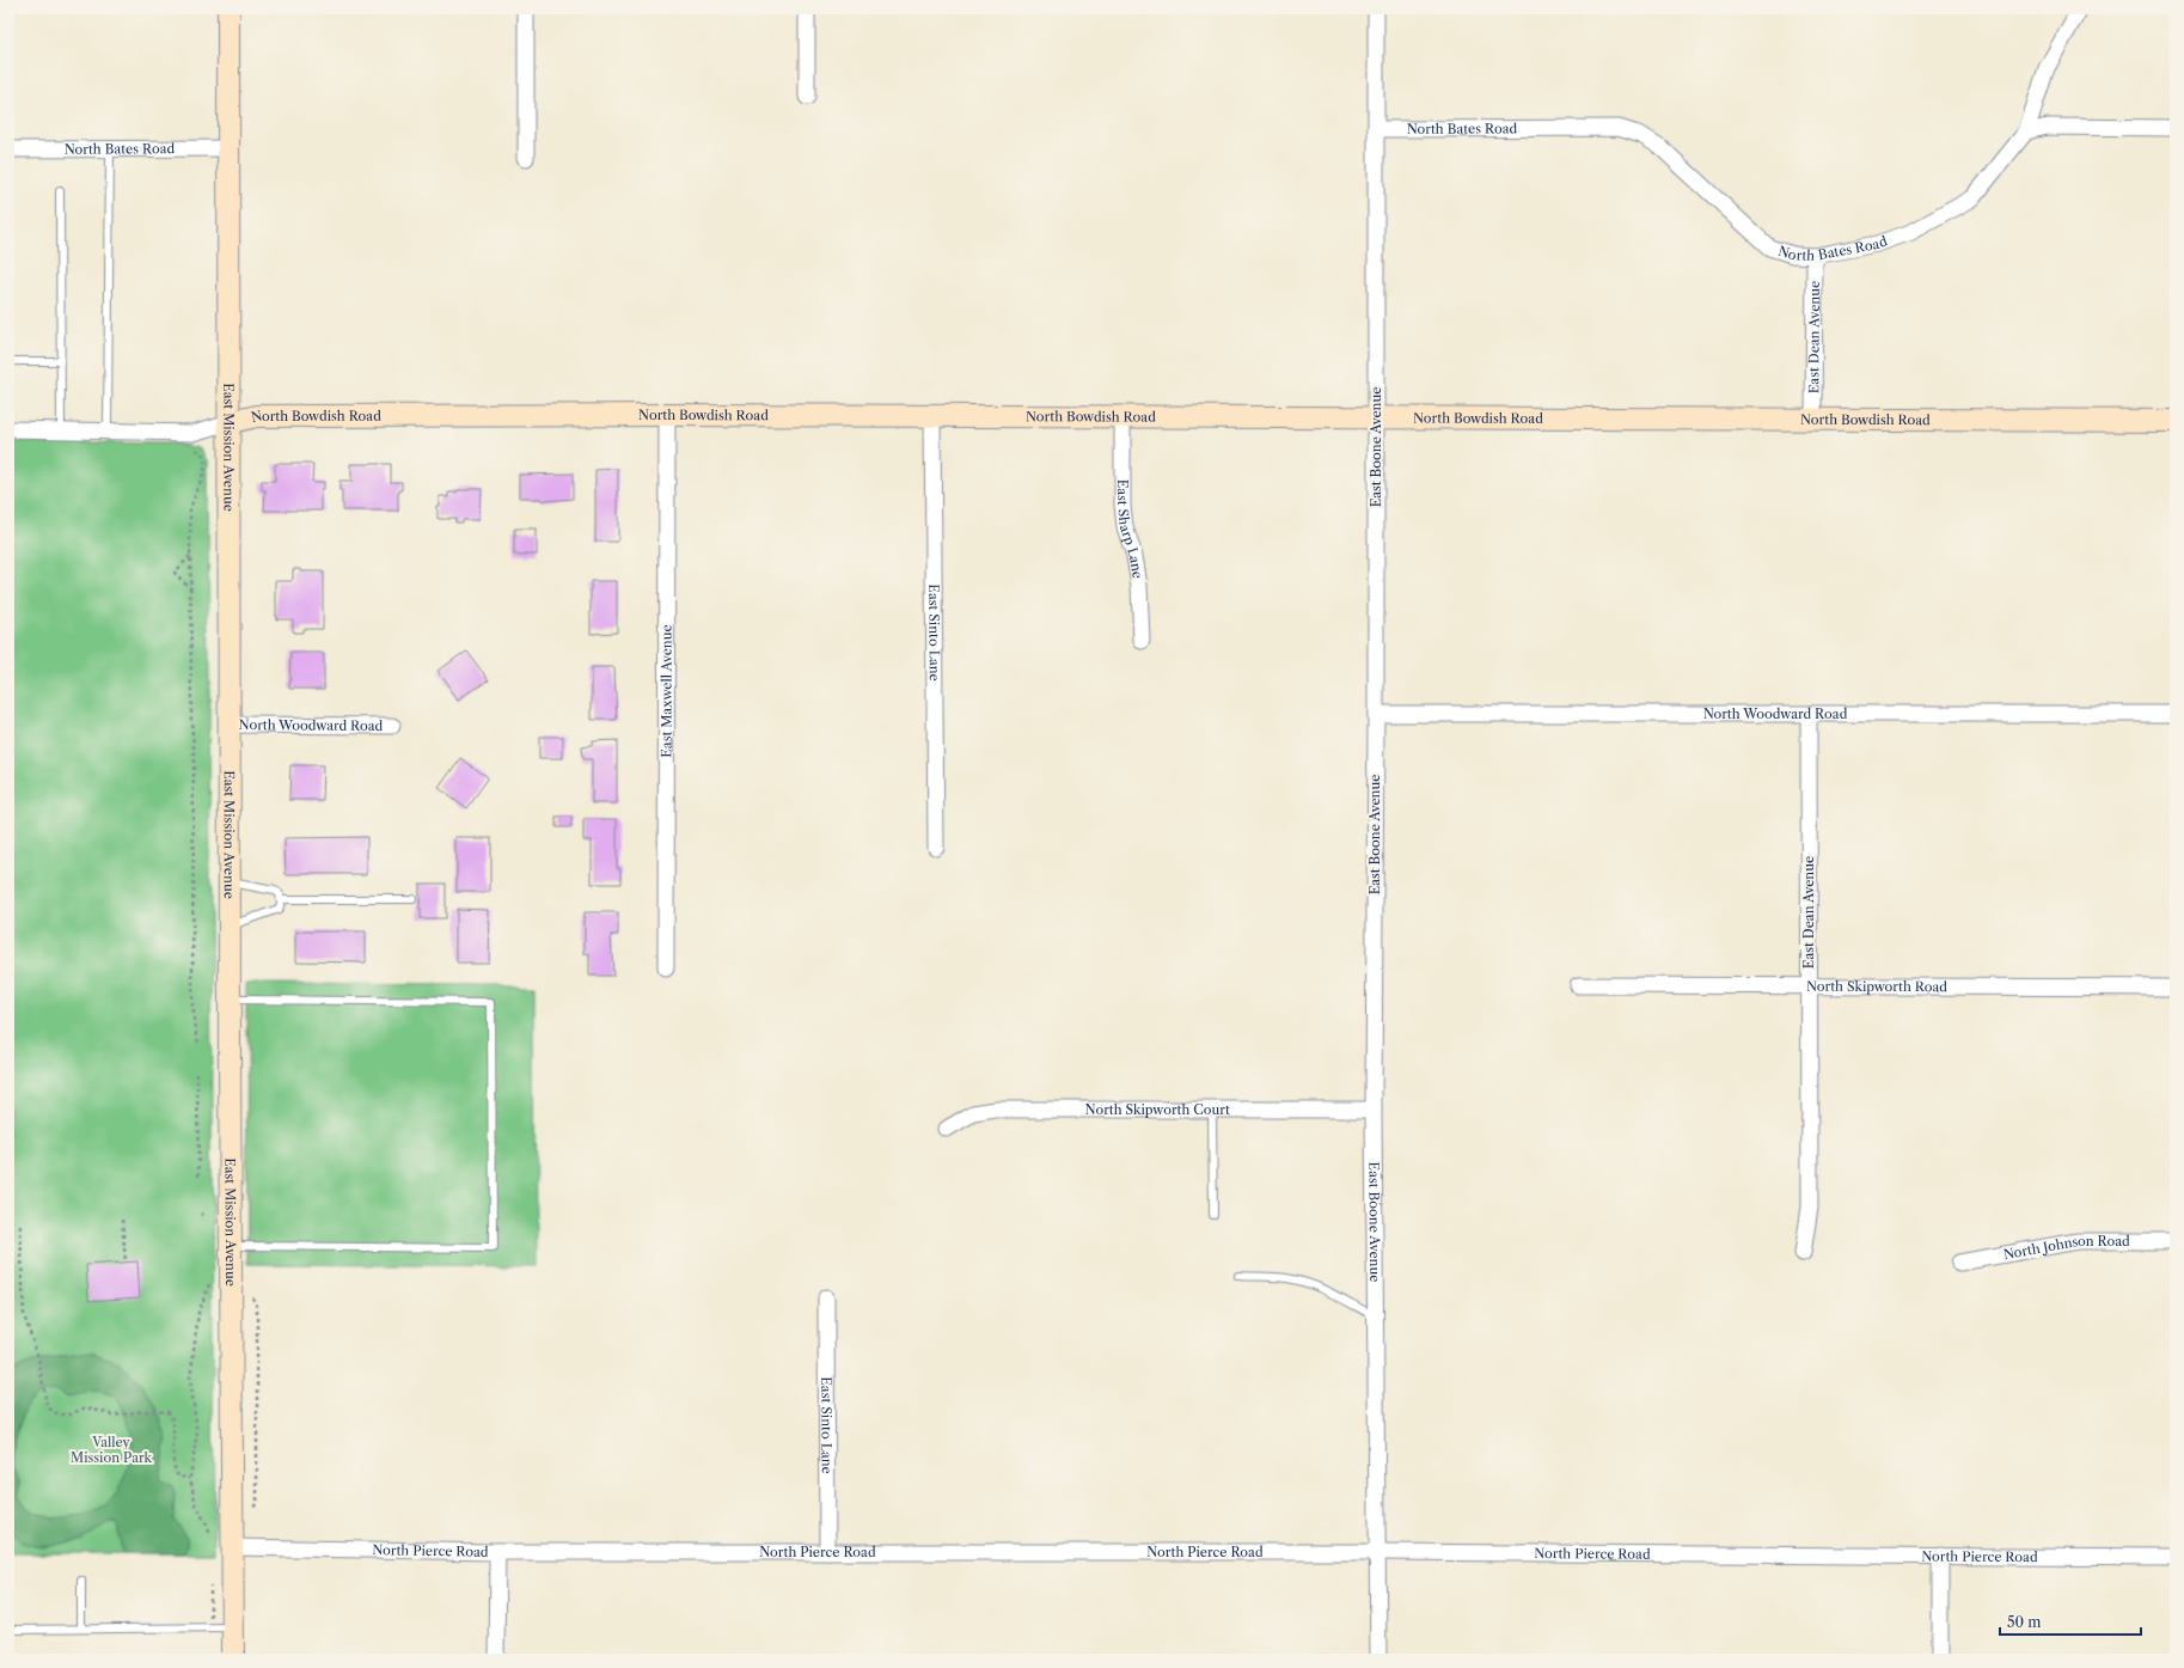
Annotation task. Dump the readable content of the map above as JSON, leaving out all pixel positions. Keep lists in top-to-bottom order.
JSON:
{
  "streets": {
    "street": [
      "North Bates Road",
      "East Dean Avenue",
      "North Bowdish Road",
      "East Mission Avenue",
      "East Boone Avenue",
      "East Sharp Lane",
      "East Sinto Lane",
      "East Maxwell Avenue",
      "North Woodward Road",
      "North Skipworth Road",
      "North Skipworth Court",
      "North Johnson Road",
      "North Pierce Road"
    ]
  },
  "crossings": [
    ["North Bates Road", "East Dean Avenue"],
    ["North Bates Road", "East Mission Avenue"],
    ["North Bates Road", "East Boone Avenue"],
    ["East Dean Avenue", "North Bowdish Road"],
    ["East Dean Avenue", "North Woodward Road"],
    ["East Dean Avenue", "North Skipworth Road"],
    ["North Bowdish Road", "East Mission Avenue"],
    ["North Bowdish Road", "East Boone Avenue"],
    ["North Bowdish Road", "East Sharp Lane"],
    ["North Bowdish Road", "East Sinto Lane"],
    ["North Bowdish Road", "East Maxwell Avenue"],
    ["East Mission Avenue", "North Woodward Road"],
    ["East Mission Avenue", "North Pierce Road"],
    ["East Boone Avenue", "North Woodward Road"],
    ["East Boone Avenue", "North Skipworth Court"],
    ["East Boone Avenue", "North Pierce Road"],
    ["East Sinto Lane", "North Pierce Road"]
  ],
  "parks": ["Valley Mission Park"],
  "scale_bar": "50 m"
}
